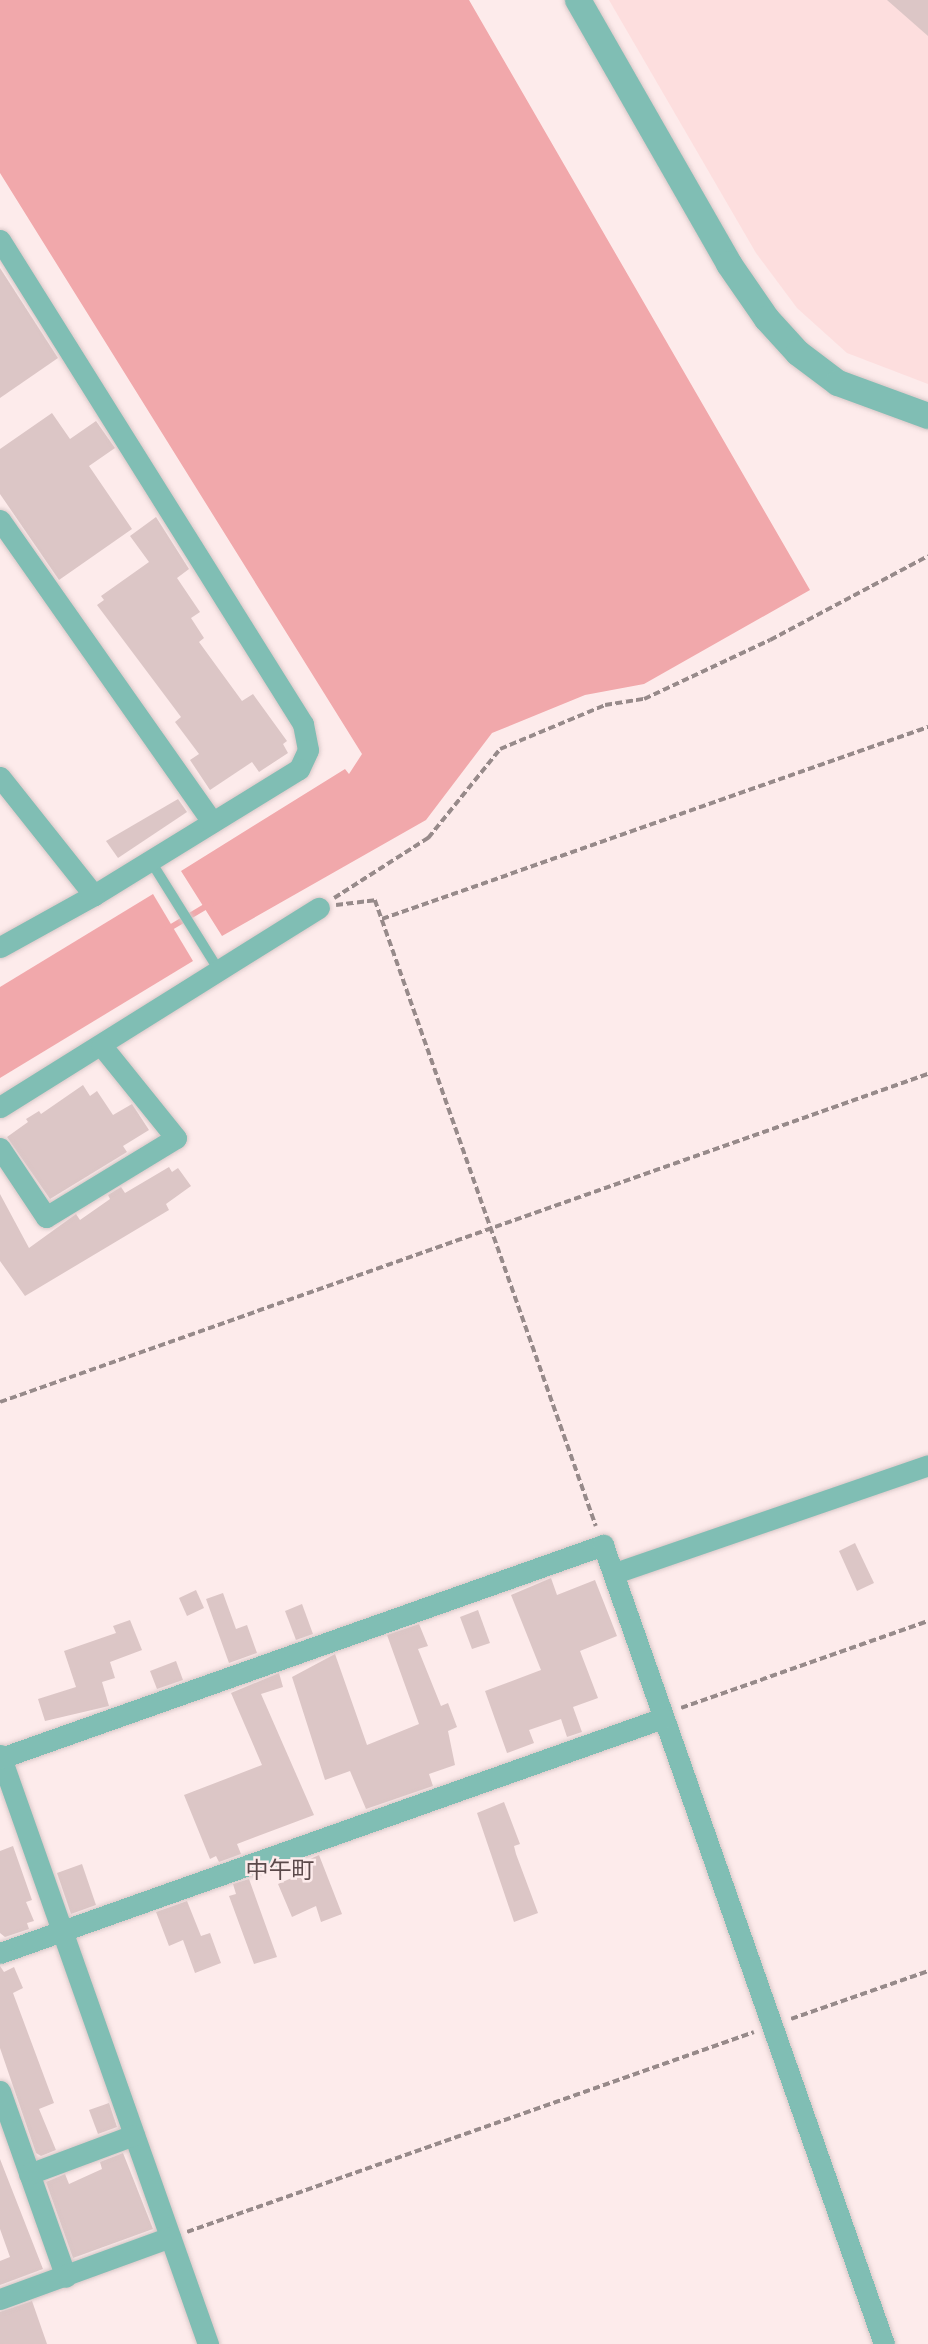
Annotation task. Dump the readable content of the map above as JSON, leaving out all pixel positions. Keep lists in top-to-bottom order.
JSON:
{
  "districts": ["中午町"]
}
